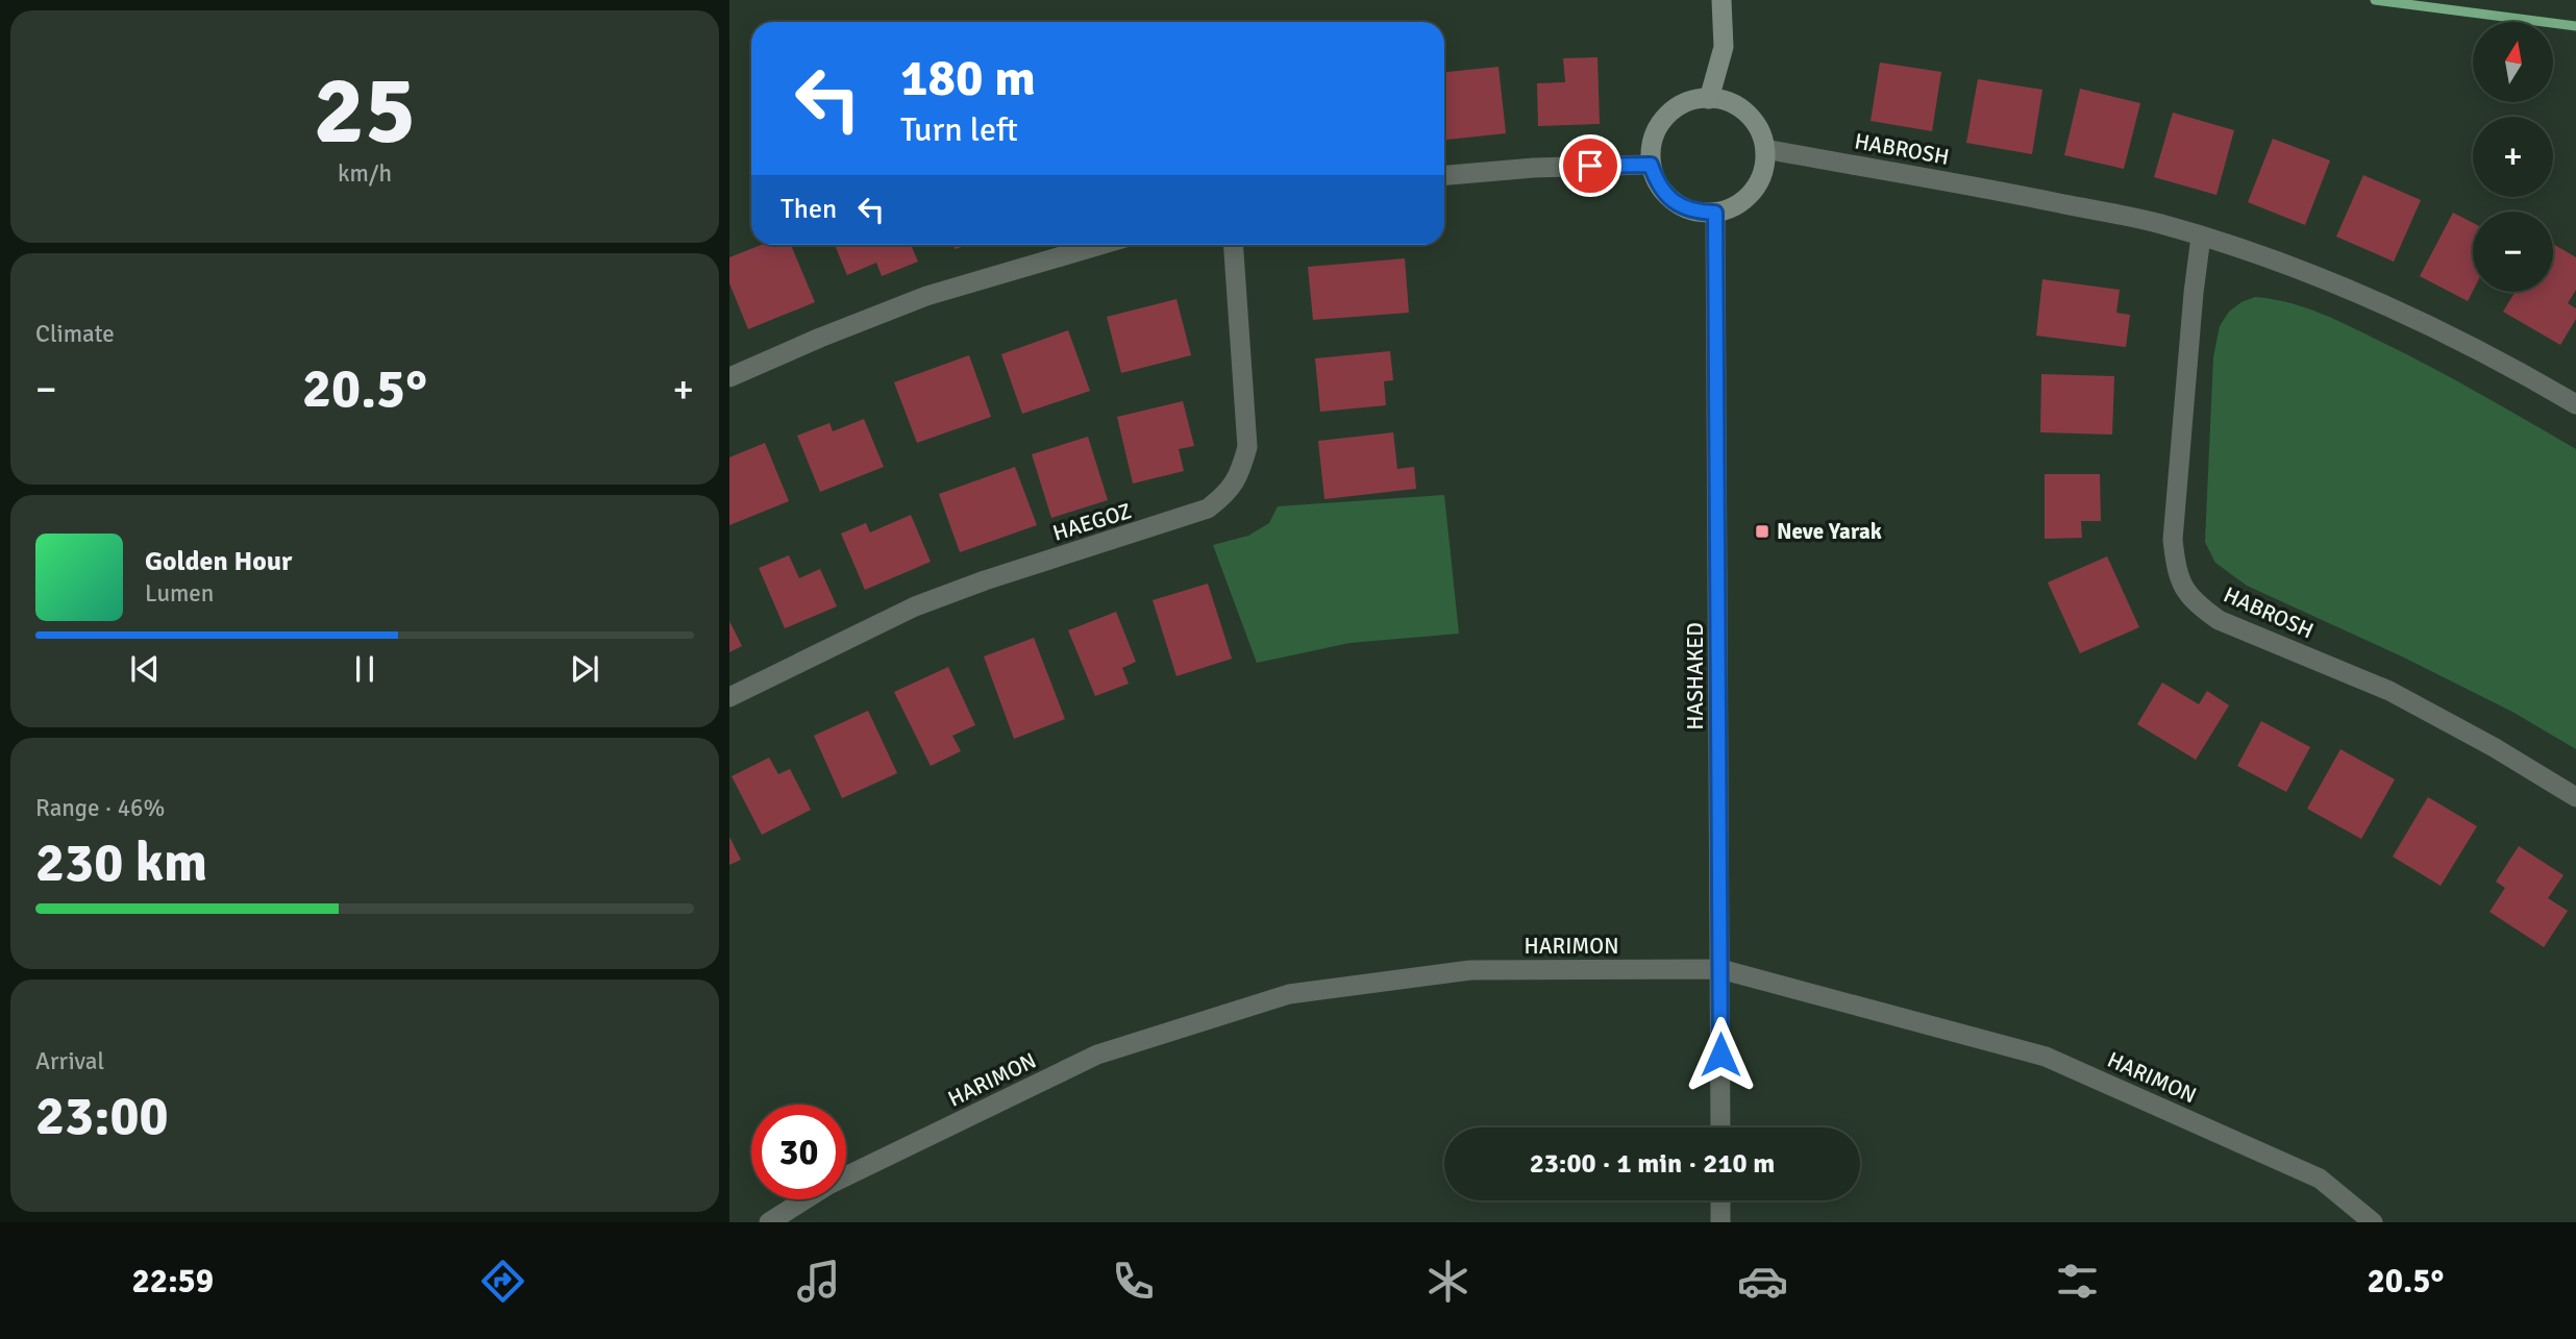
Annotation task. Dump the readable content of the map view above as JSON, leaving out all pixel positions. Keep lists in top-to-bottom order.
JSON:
{
  "streets": {
    "street": [
      "HABROSH",
      "HAEGOZ",
      "HASHAKED",
      "HARIMON"
    ]
  },
  "crossings": [
    ["HABROSH", "HASHAKED"],
    ["HASHAKED", "HARIMON"]
  ],
  "places": {
    "transit": ["Neve Yarak"]
  },
  "north": "top",
  "page": {
    "tile": [
      ["25", "km/h"],
      "Climate",
      ["Range · 46%", "230 km"],
      ["Arrival", "23:00"]
    ],
    "map_buttons": ["+", "−"],
    "turn": ["180 m", "Turn left"],
    "then": "Then",
    "heat": ["−", "20.5°", "+"],
    "song": ["Golden Hour", "Lumen"],
    "limit": "30",
    "trip": "23:00 · 1 min · 210 m",
    "tabs": ["22:59", "20.5°"]
  }
}
